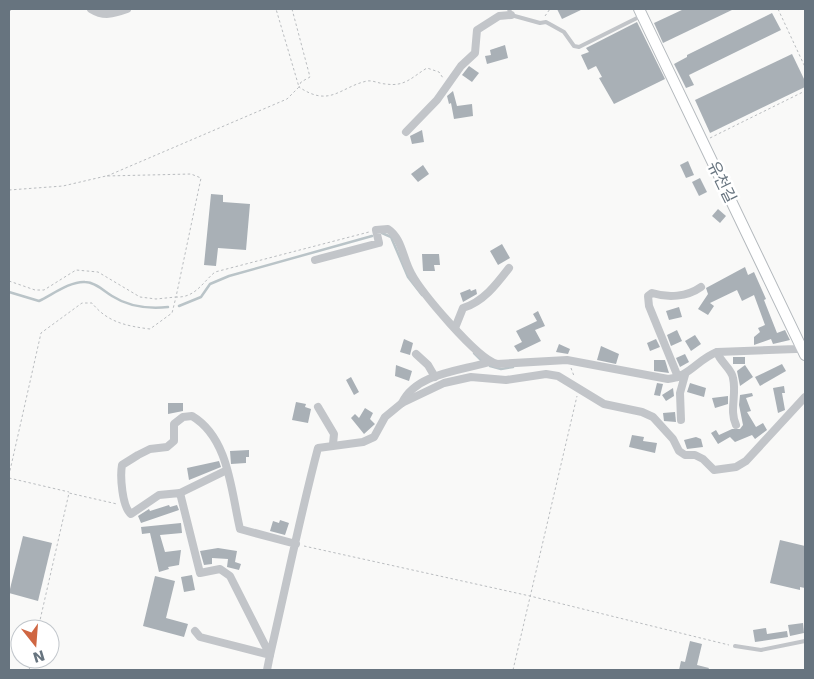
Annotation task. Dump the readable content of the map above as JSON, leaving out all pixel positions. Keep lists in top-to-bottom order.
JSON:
{
  "streets": {
    "street": ["유천길"]
  },
  "north": "bottom"
}
